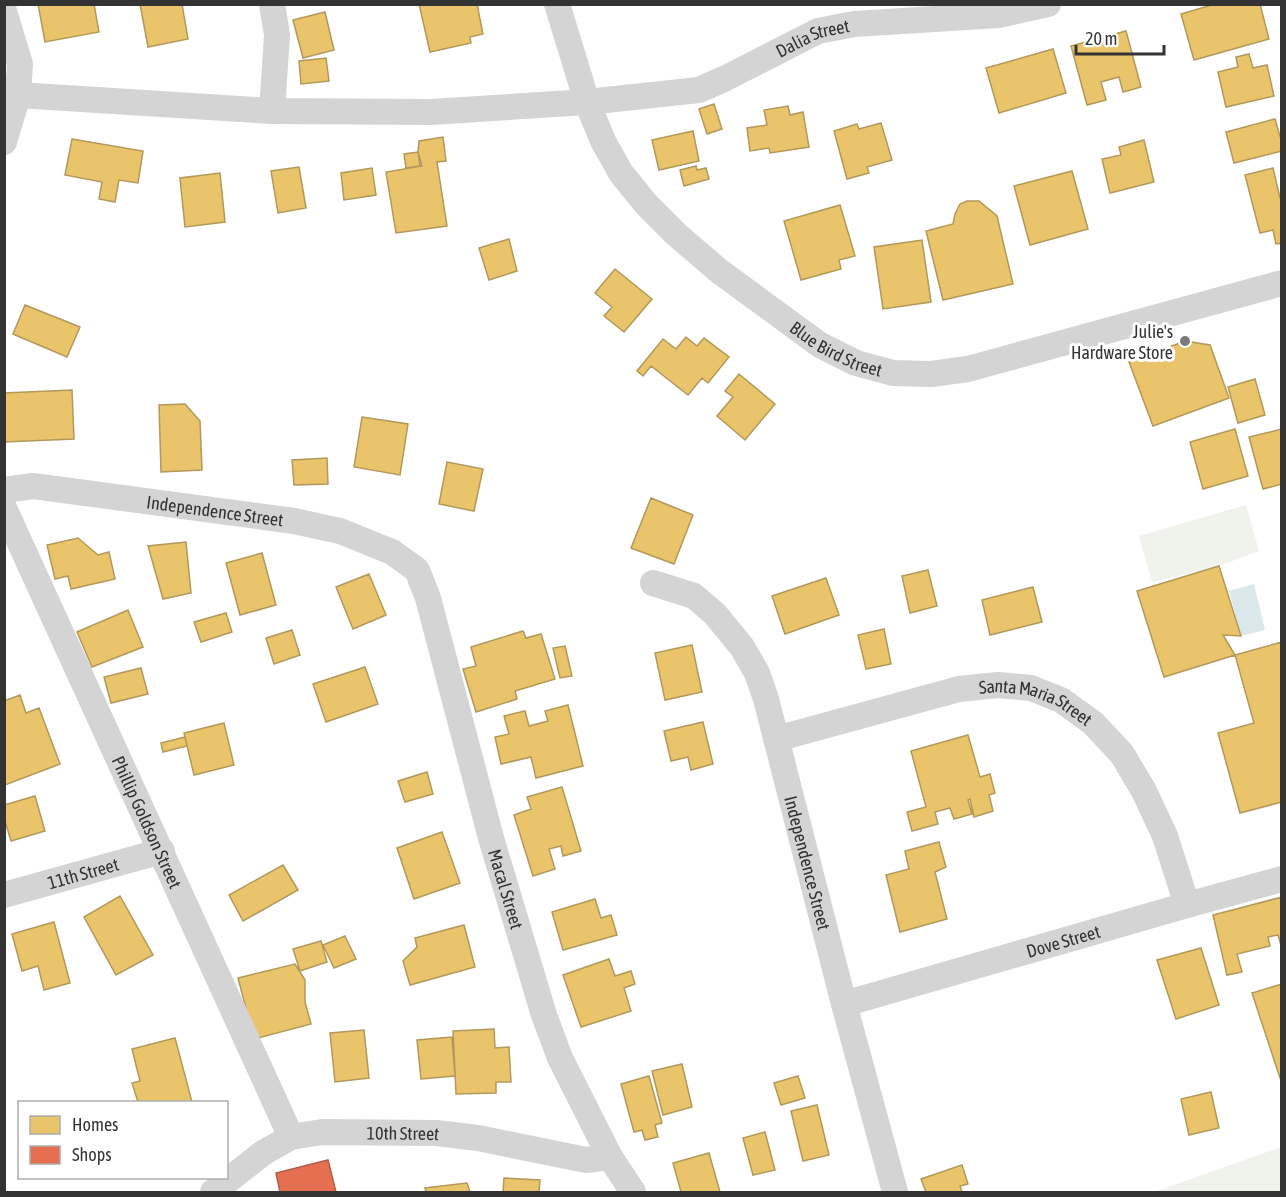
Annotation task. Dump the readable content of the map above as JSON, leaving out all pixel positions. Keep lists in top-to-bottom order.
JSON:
{
  "streets": {
    "street": [
      "Dalia Street",
      "Blue Bird Street",
      "Independence Street",
      "Santa Maria Street",
      "Phillip Goldson Street",
      "11th Street",
      "Macal Street",
      "Dove Street",
      "10th Street"
    ]
  },
  "crossings": [
    ["Dalia Street", "Blue Bird Street"],
    ["Independence Street", "Santa Maria Street"],
    ["Independence Street", "Macal Street"],
    ["Independence Street", "Dove Street"],
    ["Santa Maria Street", "Dove Street"],
    ["Phillip Goldson Street", "11th Street"],
    ["Phillip Goldson Street", "10th Street"],
    ["Macal Street", "10th Street"]
  ],
  "places": ["Julie's Hardware Store"],
  "legend": ["Homes", "Shops"],
  "scale_bar": "20 m"
}
